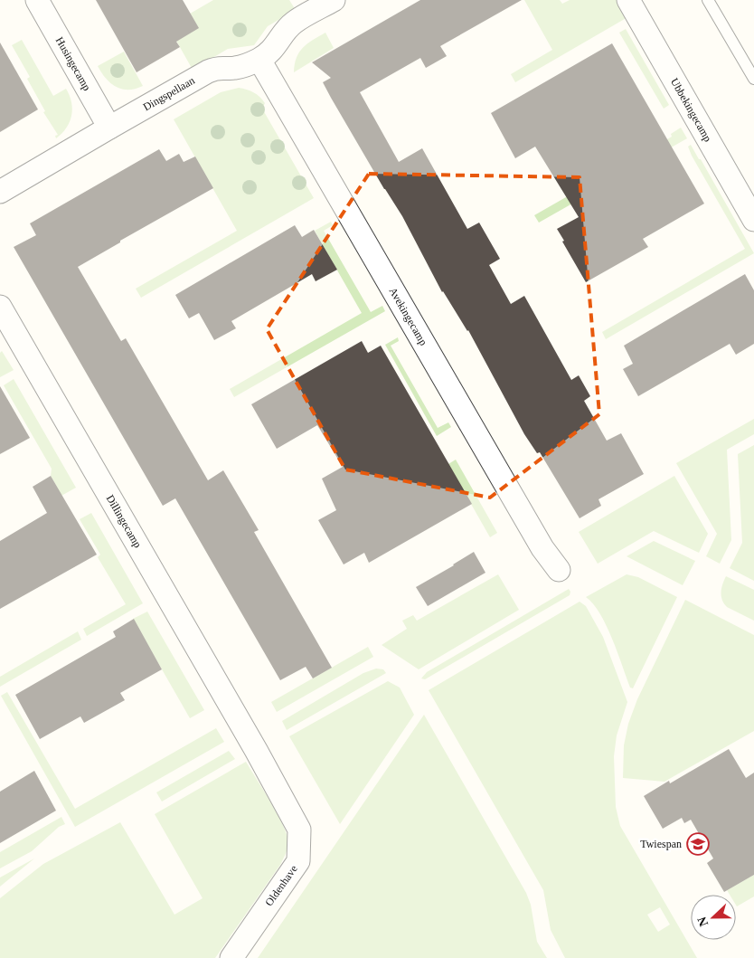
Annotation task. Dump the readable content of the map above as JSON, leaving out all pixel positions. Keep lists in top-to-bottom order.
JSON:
{
  "streets": {
    "street": [
      "Husingecamp",
      "Dingspellaan",
      "Ubbekingecamp",
      "Avekingecamp",
      "Dillingecamp",
      "Oldenhave"
    ]
  },
  "crossings": [
    ["Husingecamp", "Dingspellaan"],
    ["Dingspellaan", "Avekingecamp"],
    ["Dillingecamp", "Oldenhave"]
  ],
  "places": {
    "school or university": ["Twiespan"]
  },
  "north": "left"
}
